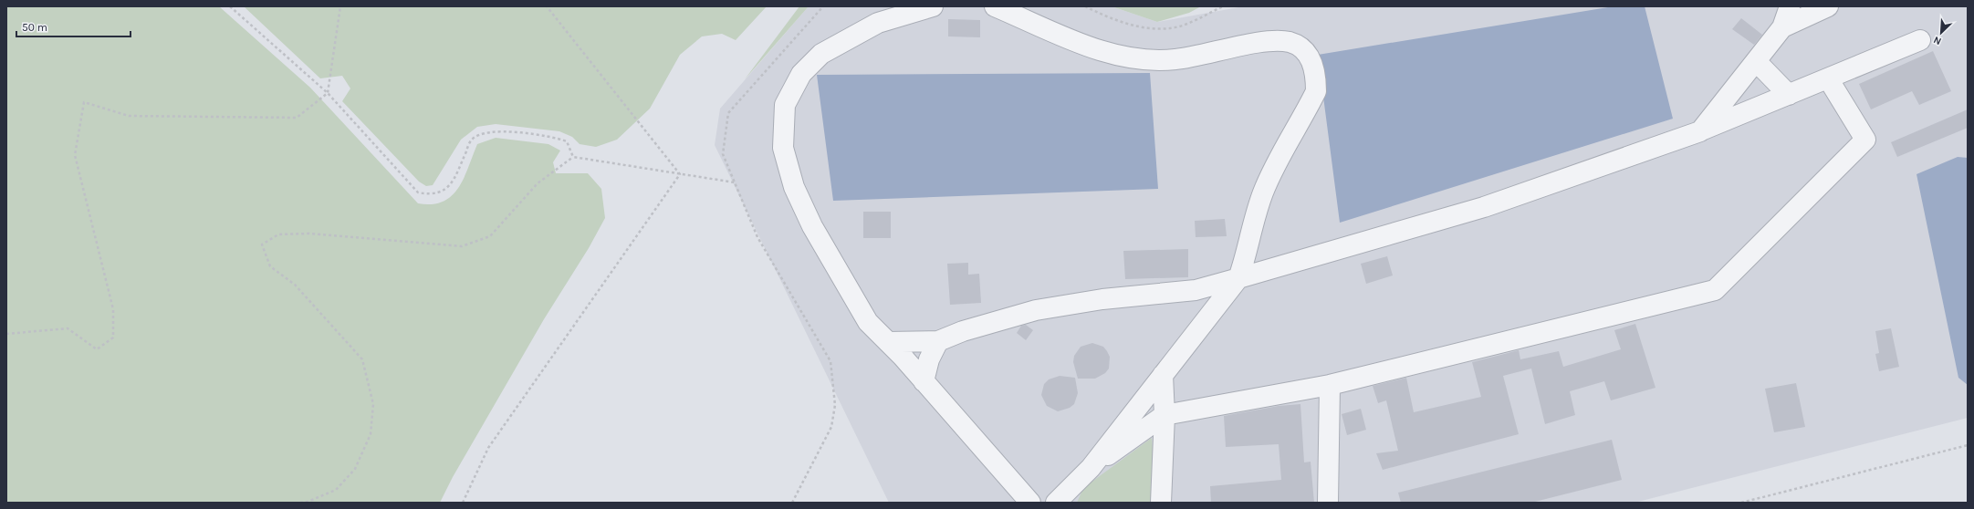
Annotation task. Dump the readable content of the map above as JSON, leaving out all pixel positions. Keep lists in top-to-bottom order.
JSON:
{
  "scale_bar": "50 m",
  "north": "bottom left"
}
